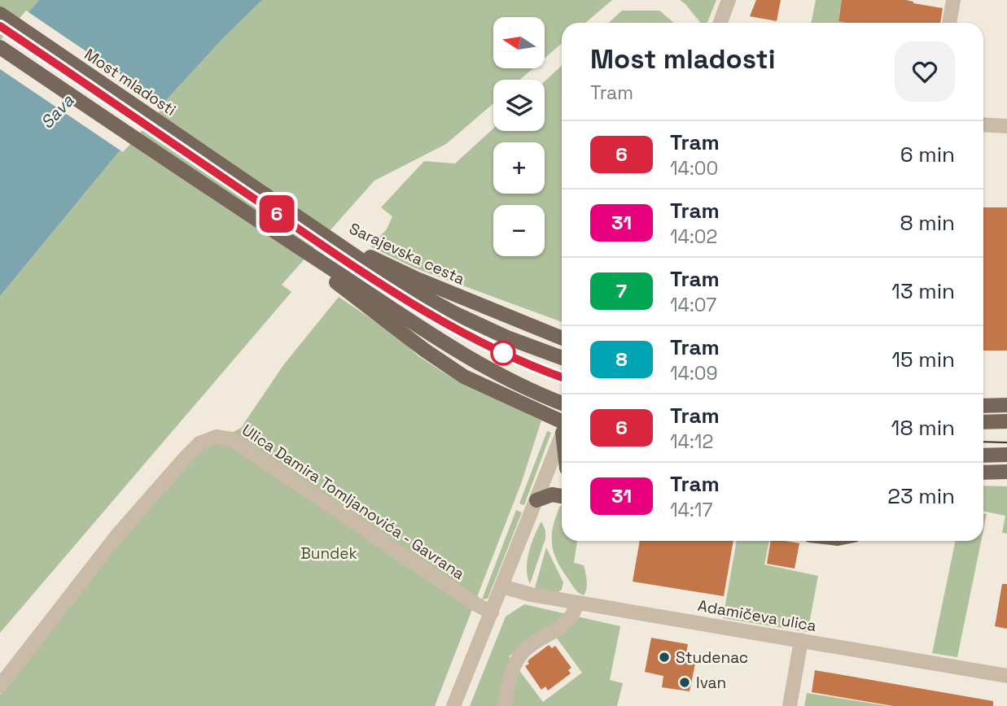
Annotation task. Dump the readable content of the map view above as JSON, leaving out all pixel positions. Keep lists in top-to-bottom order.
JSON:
{
  "streets": {
    "main road": ["Most mladosti", "Sarajevska cesta"],
    "street": ["Ulica Damira Tomljanovića - Gavrana", "Adamičeva ulica"]
  },
  "crossings": [
    ["Most mladosti", "Sarajevska cesta"]
  ],
  "water": ["Sava"],
  "parks": ["Bundek"],
  "places": ["Studenac", "Ivan"],
  "lines": ["tram line 6"],
  "north": "left",
  "page": {
    "on_map": "6",
    "map_buttons": ["+", "−"],
    "heading": ["Most mladosti", "Tram"],
    "list": [
      {
        "mark": "6",
        "name": "Tram",
        "note": "14:00",
        "value": "6 min"
      },
      {
        "mark": "31",
        "name": "Tram",
        "note": "14:02",
        "value": "8 min"
      },
      {
        "mark": "7",
        "name": "Tram",
        "note": "14:07",
        "value": "13 min"
      },
      {
        "mark": "8",
        "name": "Tram",
        "note": "14:09",
        "value": "15 min"
      },
      {
        "mark": "6",
        "name": "Tram",
        "note": "14:12",
        "value": "18 min"
      },
      {
        "mark": "31",
        "name": "Tram",
        "note": "14:17",
        "value": "23 min"
      }
    ]
  }
}
